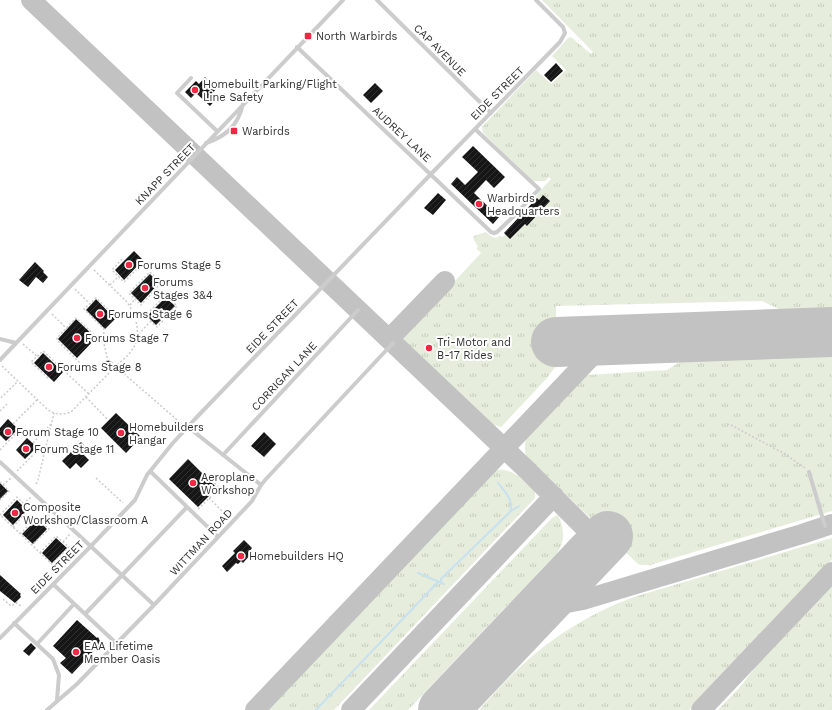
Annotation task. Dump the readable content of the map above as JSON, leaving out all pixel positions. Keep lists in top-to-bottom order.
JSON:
{
  "streets": {
    "lane": [
      "CAP AVENUE",
      "EIDE STREET",
      "AUDREY LANE",
      "KNAPP STREET",
      "CORRIGAN LANE",
      "WITTMAN ROAD"
    ]
  },
  "crossings": [
    ["CAP AVENUE", "EIDE STREET"],
    ["EIDE STREET", "AUDREY LANE"],
    ["AUDREY LANE", "KNAPP STREET"]
  ],
  "places": {
    "transit": ["North Warbirds", "Warbirds"],
    "other": [
      "Homebuilt Parking/Flight Line Safety",
      "Warbirds Headquarters",
      "Forums Stage 5",
      "Forums Stages 3&4",
      "Forums Stage 6",
      "Forums Stage 7",
      "Tri-Motor and B-17 Rides",
      "Forums Stage 8",
      "Forum Stage 10",
      "Homebuilders Hangar",
      "Forum Stage 11",
      "Aeroplane Workshop",
      "Composite Workshop/Classroom A",
      "Homebuilders HQ",
      "EAA Lifetime Member Oasis"
    ]
  }
}
